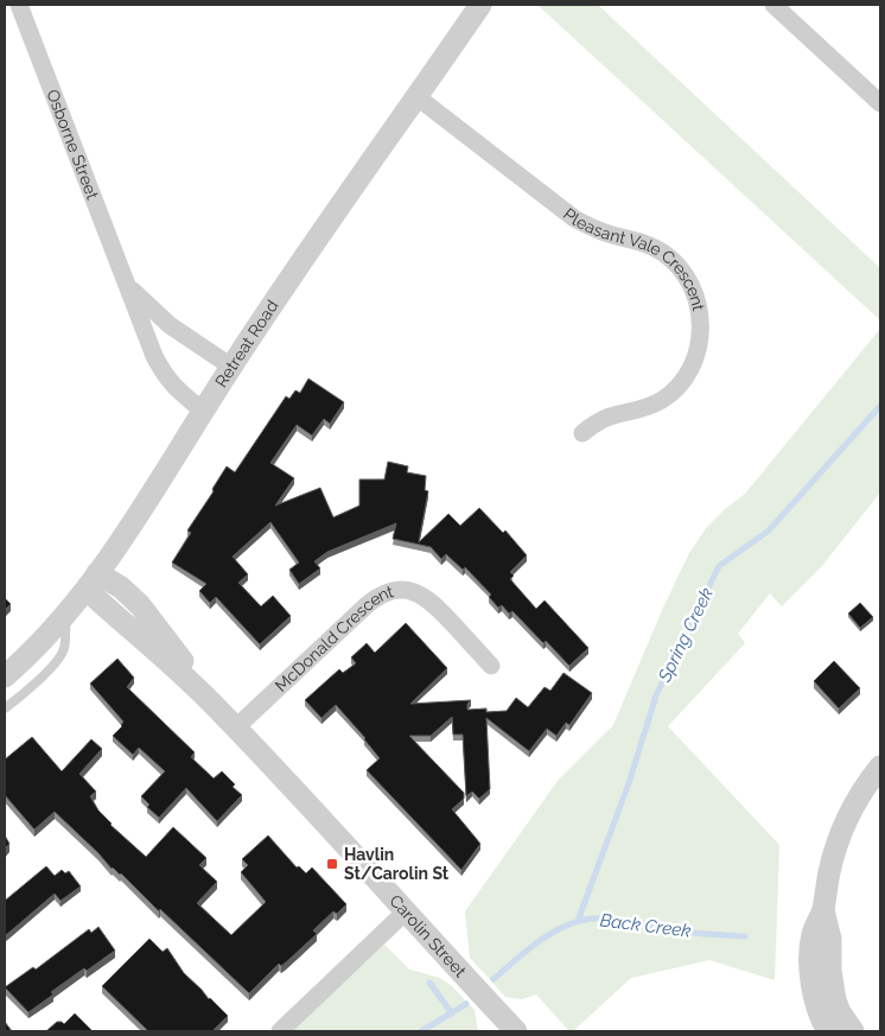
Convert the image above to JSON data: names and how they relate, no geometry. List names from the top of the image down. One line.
{"streets":{"street":["Osborne Street","Pleasant Vale Crescent","Retreat Road","McDonald Crescent","Carolin Street"]},"crossings":[["Osborne Street","Retreat Road"],["Pleasant Vale Crescent","Retreat Road"],["Retreat Road","Carolin Street"],["McDonald Crescent","Carolin Street"]],"water":["Spring Creek","Back Creek"],"places":{"transit":["Havlin St/Carolin St"]}}
